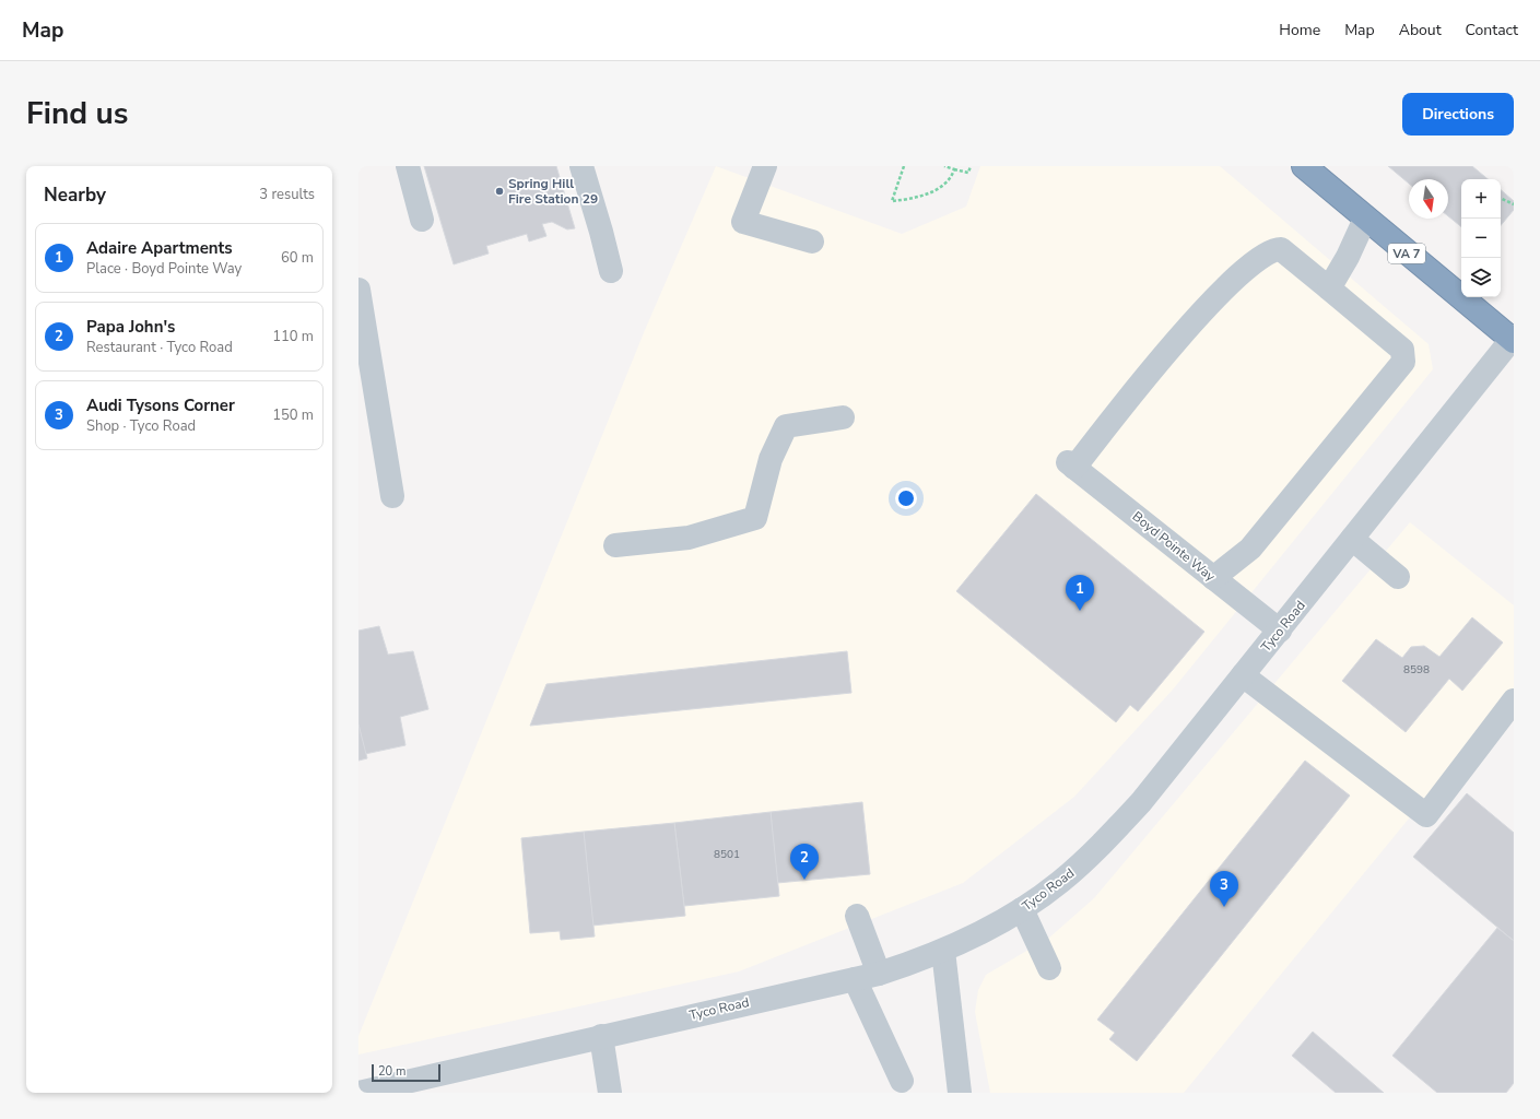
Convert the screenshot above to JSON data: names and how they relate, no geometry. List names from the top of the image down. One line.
{"streets":{"highway":["VA 7"],"street":["Boyd Pointe Way","Tyco Road"]},"crossings":[["VA 7","Tyco Road"],["Boyd Pointe Way","Tyco Road"]],"places":["Spring Hill Fire Station 29"],"house_numbers":["8598","8501"],"scale_bar":"20 m","north":"bottom","page":{"header":"Map","nav":["Home","Map","About","Contact"],"title":"Find us","buttons":"Directions","heading":["Nearby","3 results"],"map_buttons":["+","−"],"list":[{"mark":"1","name":"Adaire Apartments","note":"Place · Boyd Pointe Way","value":"60 m"},{"mark":"2","name":"Papa John's","note":"Restaurant · Tyco Road","value":"110 m"},{"mark":"3","name":"Audi Tysons Corner","note":"Shop · Tyco Road","value":"150 m"}],"pins":["1","2","3"],"scale":"20 m"}}
